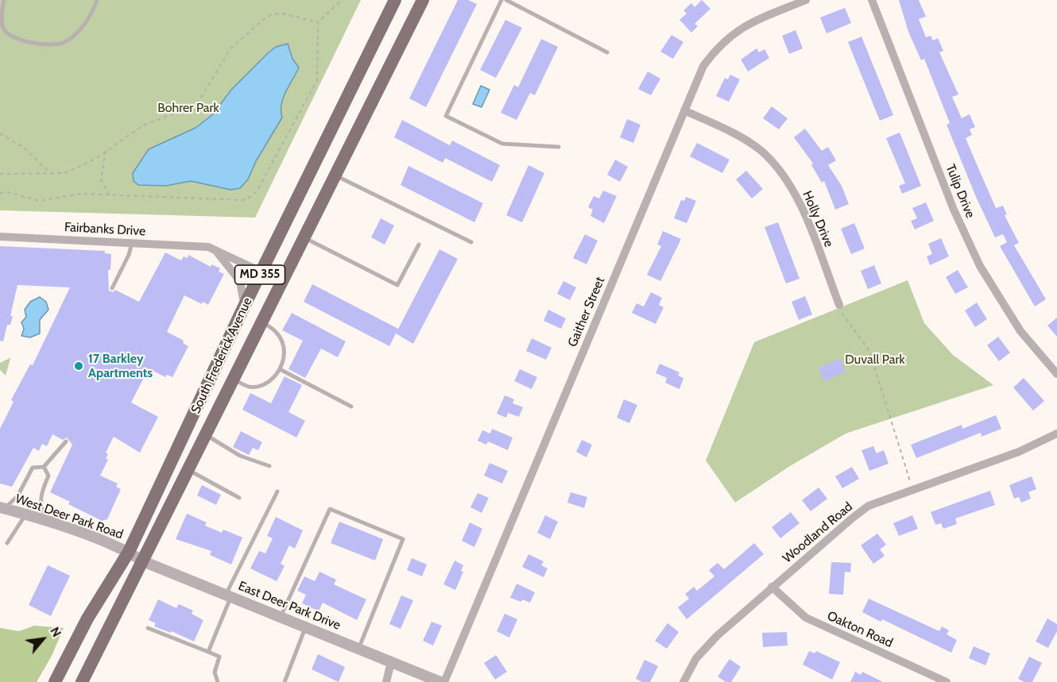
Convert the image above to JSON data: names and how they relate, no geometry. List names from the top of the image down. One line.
{"streets":{"main road":["MD 355","South Frederick Avenue"],"street":["Tulip Drive","Holly Drive","Fairbanks Drive","Gaither Street","West Deer Park Road","Woodland Road","East Deer Park Drive","Oakton Road"]},"crossings":[["Holly Drive","Gaither Street"],["Fairbanks Drive","South Frederick Avenue"],["Gaither Street","East Deer Park Drive"],["South Frederick Avenue","West Deer Park Road"],["South Frederick Avenue","East Deer Park Drive"],["West Deer Park Road","East Deer Park Drive"],["Woodland Road","Oakton Road"]],"parks":["Bohrer Park","Duvall Park"],"places":["17 Barkley Apartments"],"north":"top right"}
